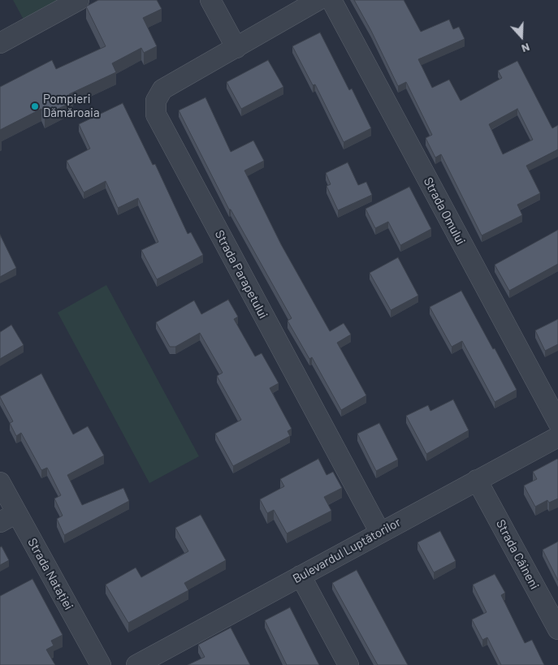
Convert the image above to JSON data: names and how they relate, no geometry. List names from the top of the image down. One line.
{"streets":{"street":["Strada Omului","Strada Parapetului","Bulevardul Luptătorilor","Strada Câineni","Strada Natației"]},"crossings":[["Strada Parapetului","Bulevardul Luptătorilor"],["Bulevardul Luptătorilor","Strada Câineni"]],"places":["Pompieri Dămăroaia"],"north":"bottom"}
